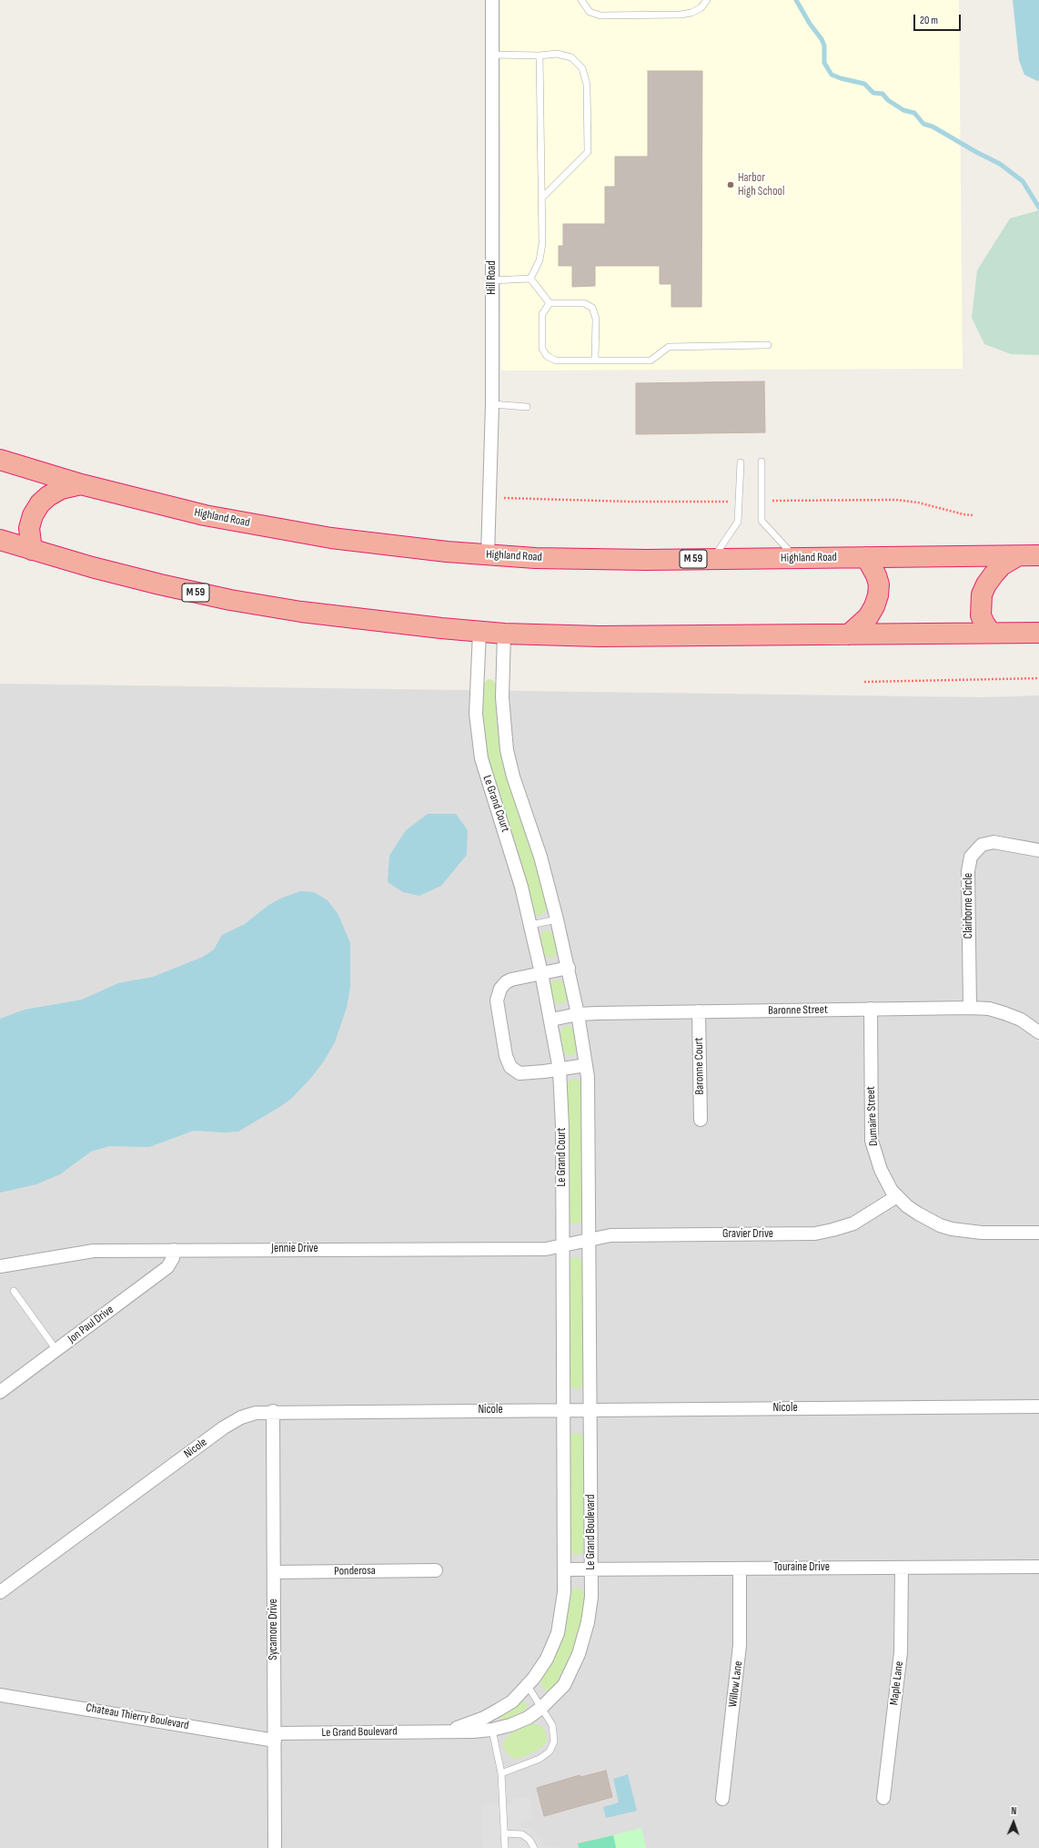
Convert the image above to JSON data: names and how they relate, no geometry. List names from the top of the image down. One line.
{"streets":{"highway":["Highland Road","M 59"],"street":["Hill Road","Le Grand Court","Clairborne Circle","Baronne Street","Baronne Court","Dumaire Street","Gravier Drive","Jennie Drive","Jon Paul Drive","Nicole","Le Grand Boulevard","Touraine Drive","Ponderosa","Sycamore Drive","Maple Lane","Willow Lane","Chateau Thierry Boulevard"]},"crossings":[["Hill Road","Highland Road"],["M 59","Le Grand Court"],["Le Grand Court","Baronne Street"],["Le Grand Court","Jennie Drive"],["Le Grand Court","Le Grand Boulevard"],["Clairborne Circle","Baronne Street"],["Baronne Street","Baronne Court"],["Baronne Street","Dumaire Street"],["Dumaire Street","Gravier Drive"],["Gravier Drive","Jennie Drive"],["Gravier Drive","Le Grand Boulevard"],["Jennie Drive","Jon Paul Drive"],["Jennie Drive","Le Grand Boulevard"],["Nicole","Le Grand Boulevard"],["Nicole","Sycamore Drive"],["Le Grand Boulevard","Touraine Drive"],["Le Grand Boulevard","Sycamore Drive"],["Le Grand Boulevard","Chateau Thierry Boulevard"],["Touraine Drive","Maple Lane"],["Touraine Drive","Willow Lane"],["Ponderosa","Sycamore Drive"],["Sycamore Drive","Chateau Thierry Boulevard"]],"places":["Harbor High School"],"scale_bar":"20 m","north":"top"}
